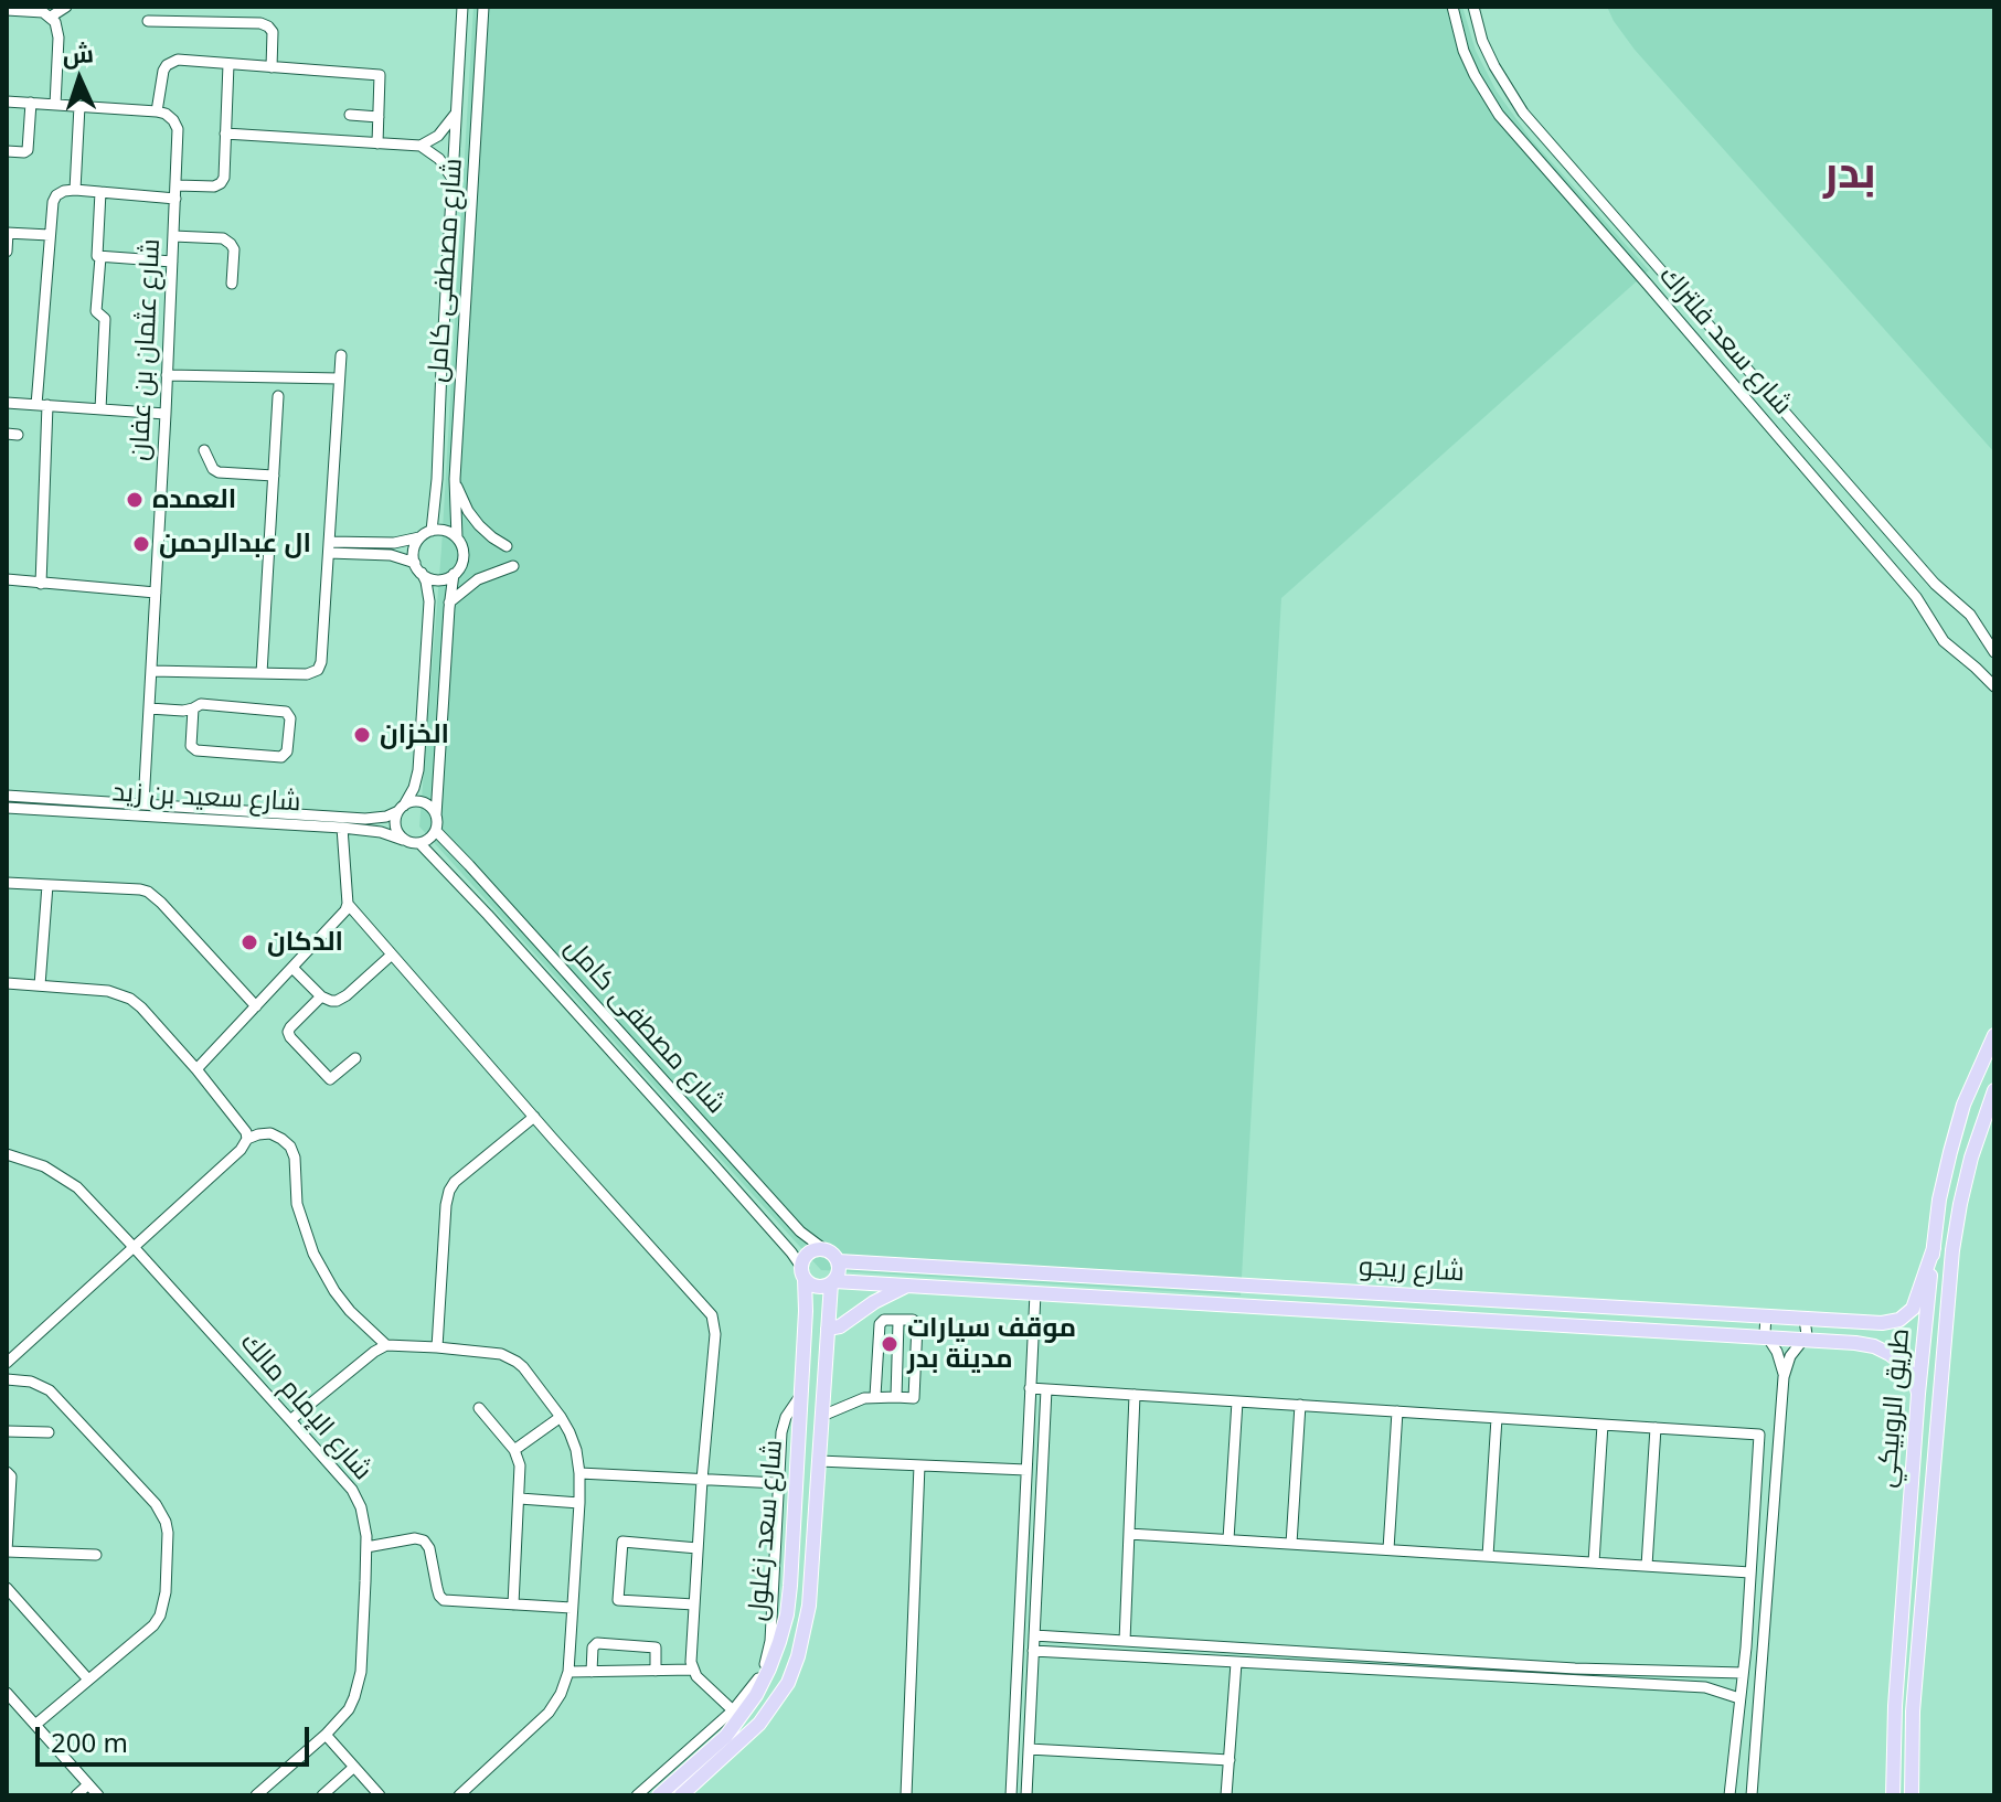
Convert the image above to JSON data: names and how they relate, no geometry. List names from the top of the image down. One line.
{"streets":{"main road":["شارع ريجو","طريق الروبيكي","شارع سعد زغلول"],"street":["شارع مصطفى كامل","شارع سعد فلتراك","شارع عثمان بن عفان","شارع سعيد بن زيد","شارع الإمام مالك"]},"crossings":[["شارع مصطفى كامل","شارع سعيد بن زيد"],["شارع مصطفى كامل","شارع ريجو"],["شارع مصطفى كامل","شارع سعد زغلول"],["شارع عثمان بن عفان","شارع سعيد بن زيد"],["شارع ريجو","طريق الروبيكي"],["شارع ريجو","شارع سعد زغلول"]],"districts":["بدر"],"places":["العمده","ال عبدالرحمن","الخزان","الدكان","موقف سيارات مدينة بدر"],"scale_bar":"200 m","north":"top"}
